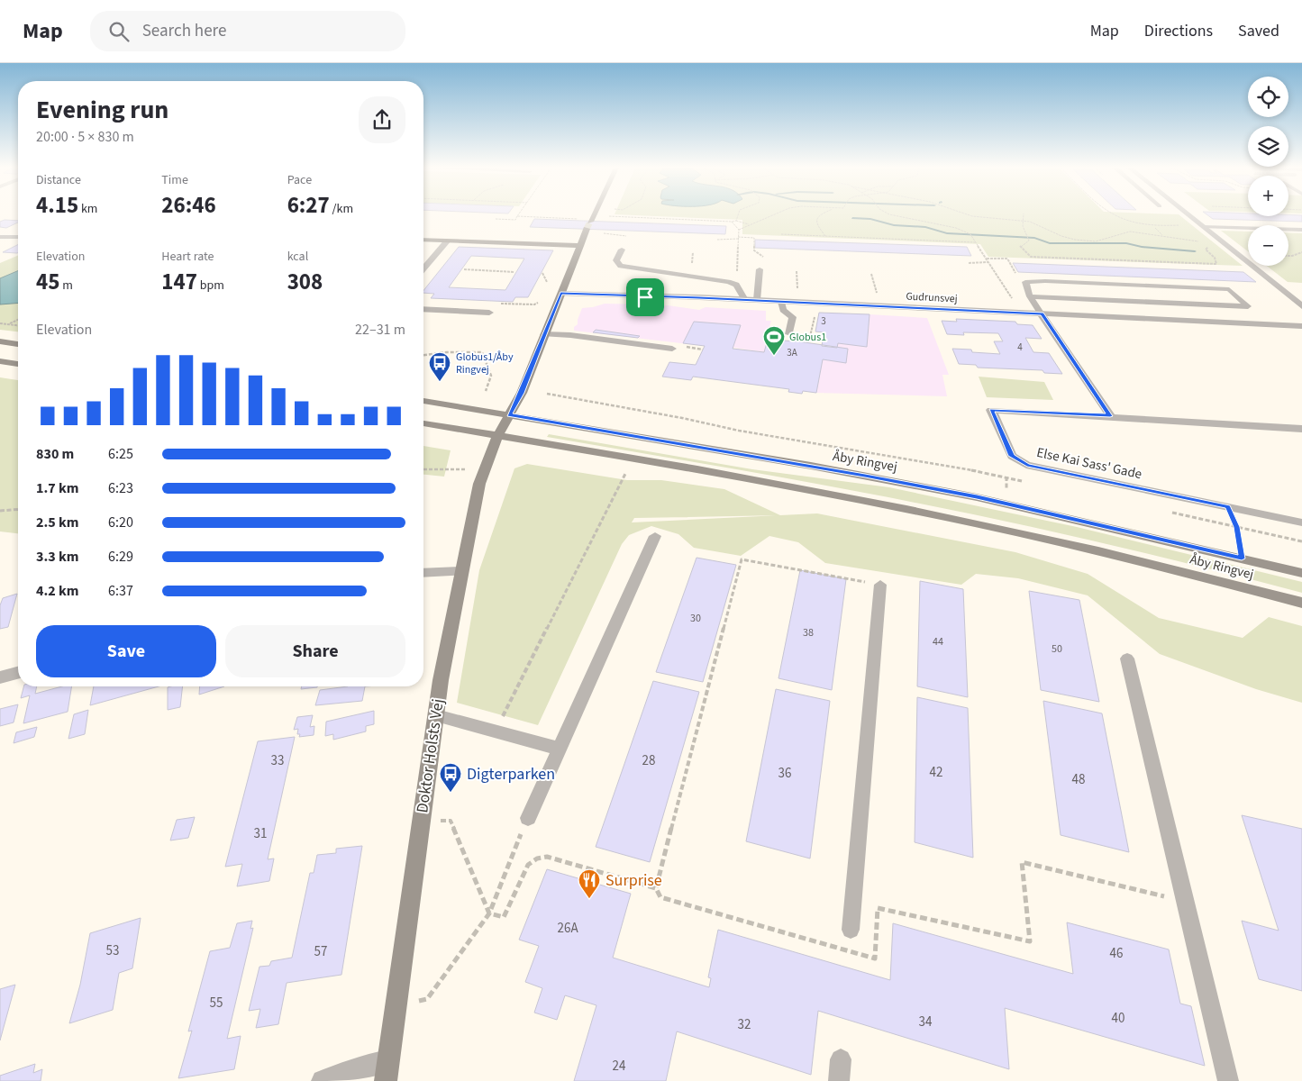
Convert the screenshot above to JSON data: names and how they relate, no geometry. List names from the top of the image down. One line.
{"streets":{"main road":["Åby Ringvej","Doktor Holsts Vej"],"street":["Gudrunsvej","Else Kai Sass' Gade"]},"crossings":[["Gudrunsvej","Doktor Holsts Vej"],["Åby Ringvej","Doktor Holsts Vej"]],"places":{"sports":["Globus1"],"bus stop":["Globus1/Åby Ringvej","Digterparken"],"restaurant":["Surprise"]},"house_numbers":["3","4","3A","30","38","44","50","33","28","42","36","48","31","26A","53","57","46","55","40","34","32","24"],"page":{"header":"Map","search":"Search here","nav":["Map","Directions","Saved"],"map_buttons":["+","−"],"heading":["Evening run","20:00 · 5 × 830 m"],"stats":[["Distance","4.15 km"],["Time","26:46"],["Pace","6:27 /km"],["Elevation","45 m"],["Heart rate","147 bpm"],["kcal","308"]],"chart":["Elevation","22–31 m"],"list":[{"name":"830 m","note":"6:25"},{"name":"1.7 km","note":"6:23"},{"name":"2.5 km","note":"6:20"},{"name":"3.3 km","note":"6:29"},{"name":"4.2 km","note":"6:37"}],"buttons":["Save","Share"]}}
